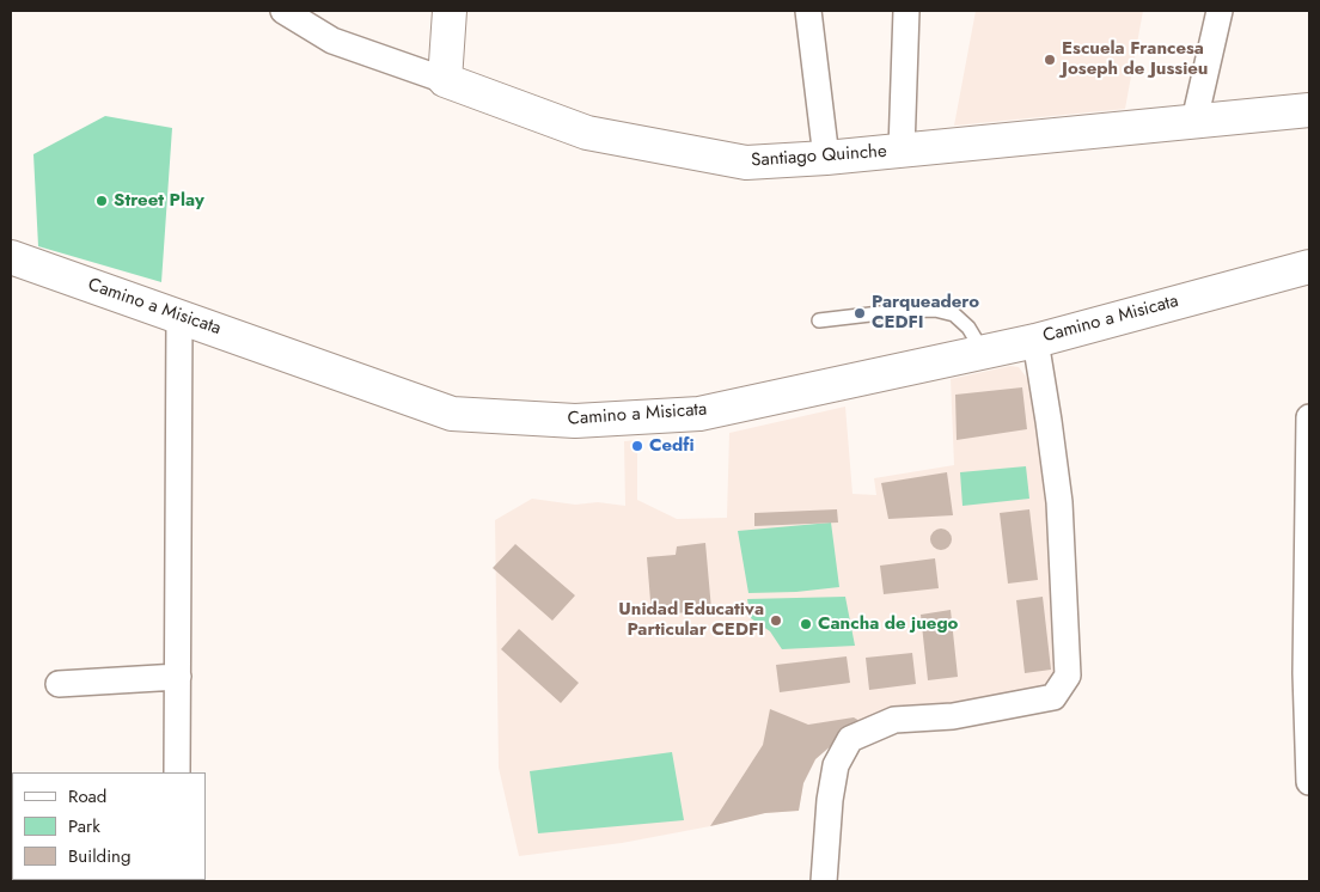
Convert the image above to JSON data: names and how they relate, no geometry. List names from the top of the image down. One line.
{"streets":{"street":["Santiago Quinche","Camino a Misicata"]},"places":["Escuela Francesa Joseph de Jussieu","Street Play","Parqueadero CEDFI","Cedfi","Unidad Educativa Particular CEDFI","Cancha de juego"],"legend":["Road","Park","Building"]}
